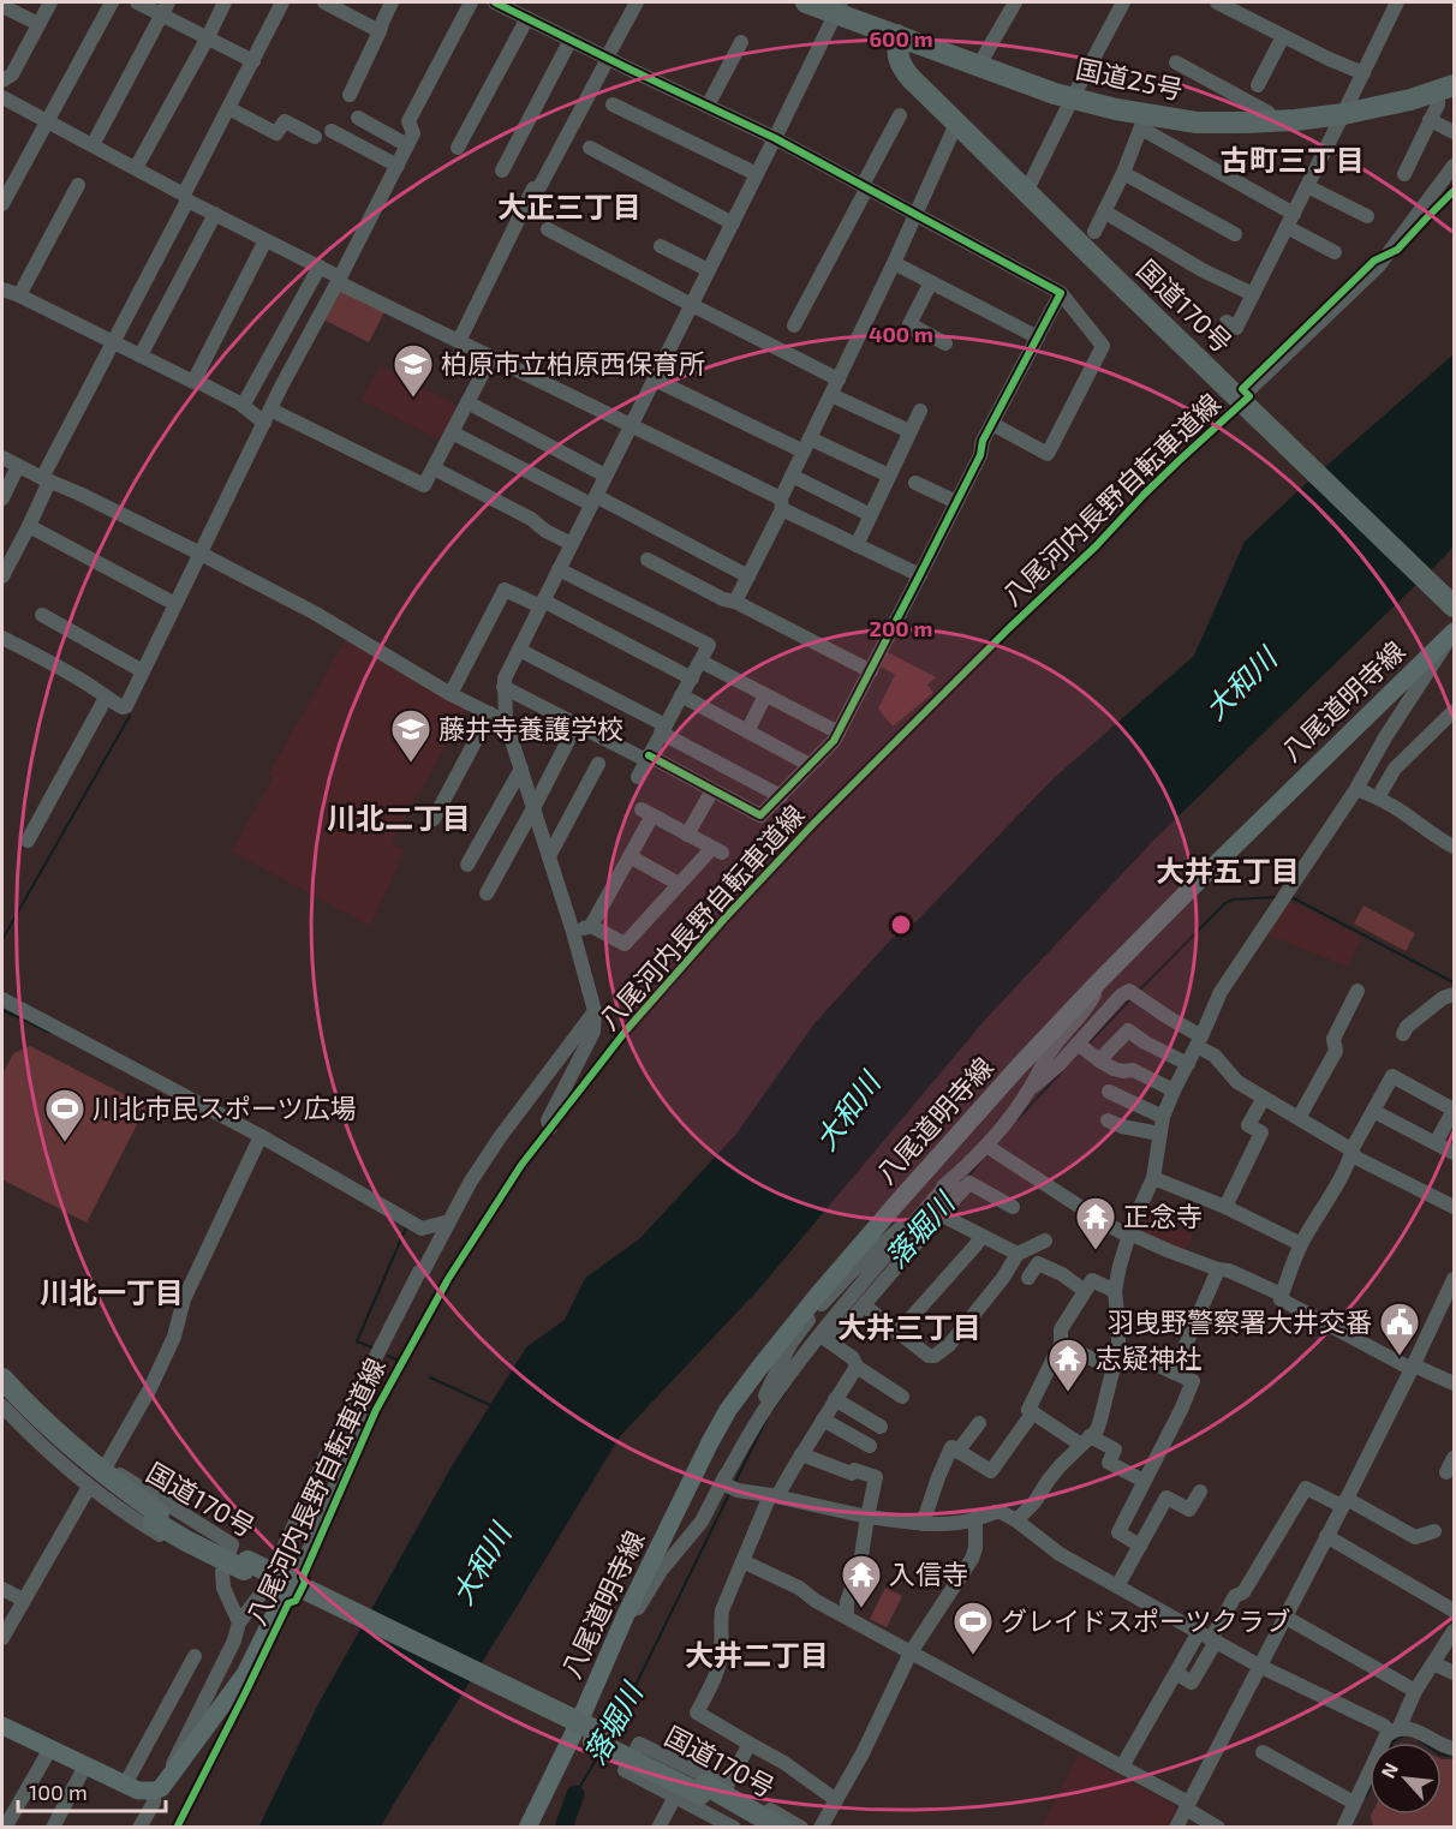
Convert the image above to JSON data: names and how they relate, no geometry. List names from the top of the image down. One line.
{"streets":{"highway":["国道25号","国道170号"],"main road":["八尾道明寺線"],"cycle path":["八尾河内長野自転車道線"]},"crossings":[["国道25号","国道170号"],["国道170号","八尾道明寺線"]],"districts":["古町三丁目","大正三丁目","川北二丁目","大井五丁目","川北一丁目","大井三丁目","大井二丁目"],"water":["大和川","落堀川"],"places":{"school or university":["柏原市立柏原西保育所","藤井寺養護学校"],"sports":["川北市民スポーツ広場","グレイドスポーツクラブ"],"temple":["正念寺","志疑神社","入信寺"],"public building":["羽曳野警察署大井交番"]},"scale_bar":"100 m","north":"top left","rings":["600 m","400 m","200 m"]}
